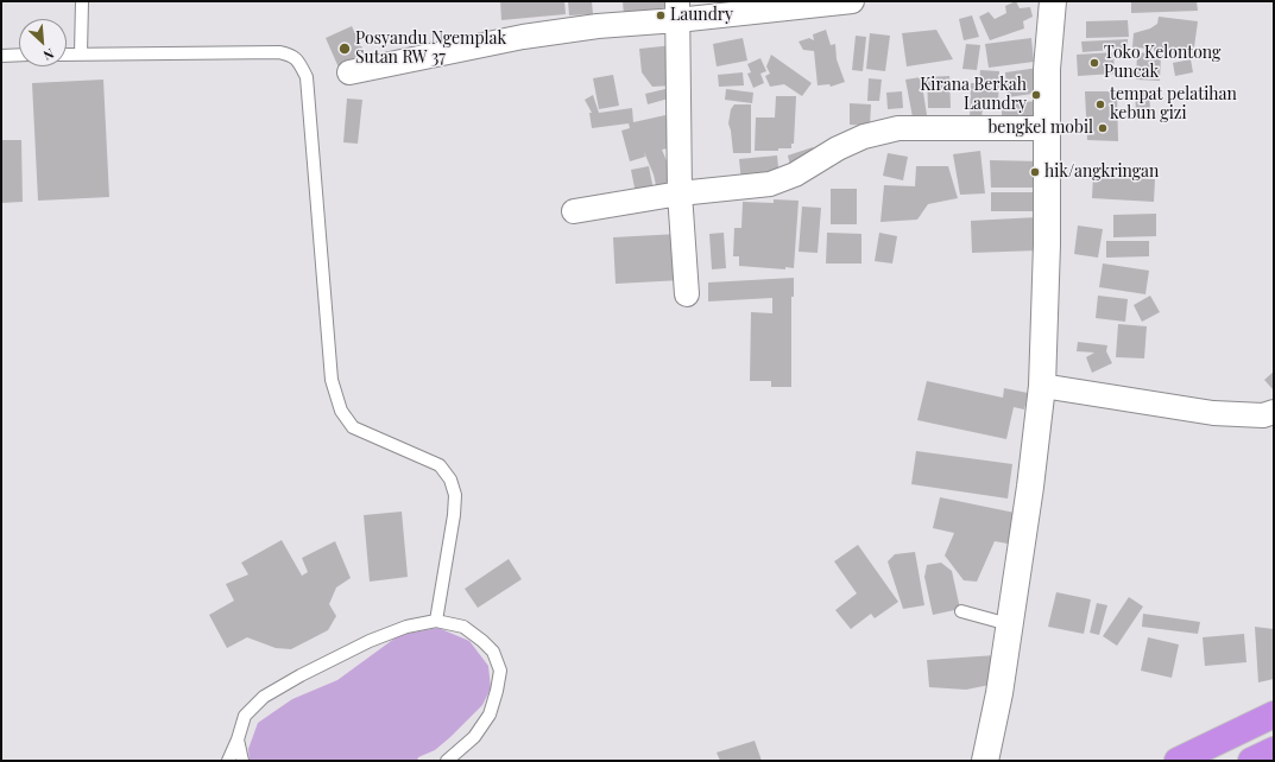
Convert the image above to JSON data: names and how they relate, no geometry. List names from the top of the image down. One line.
{"places":["Laundry","Posyandu Ngemplak Sutan RW 37","Toko Kelontong Puncak","Kirana Berkah Laundry","tempat pelatihan kebun gizi","bengkel mobil","hik/angkringan"],"north":"bottom right"}
